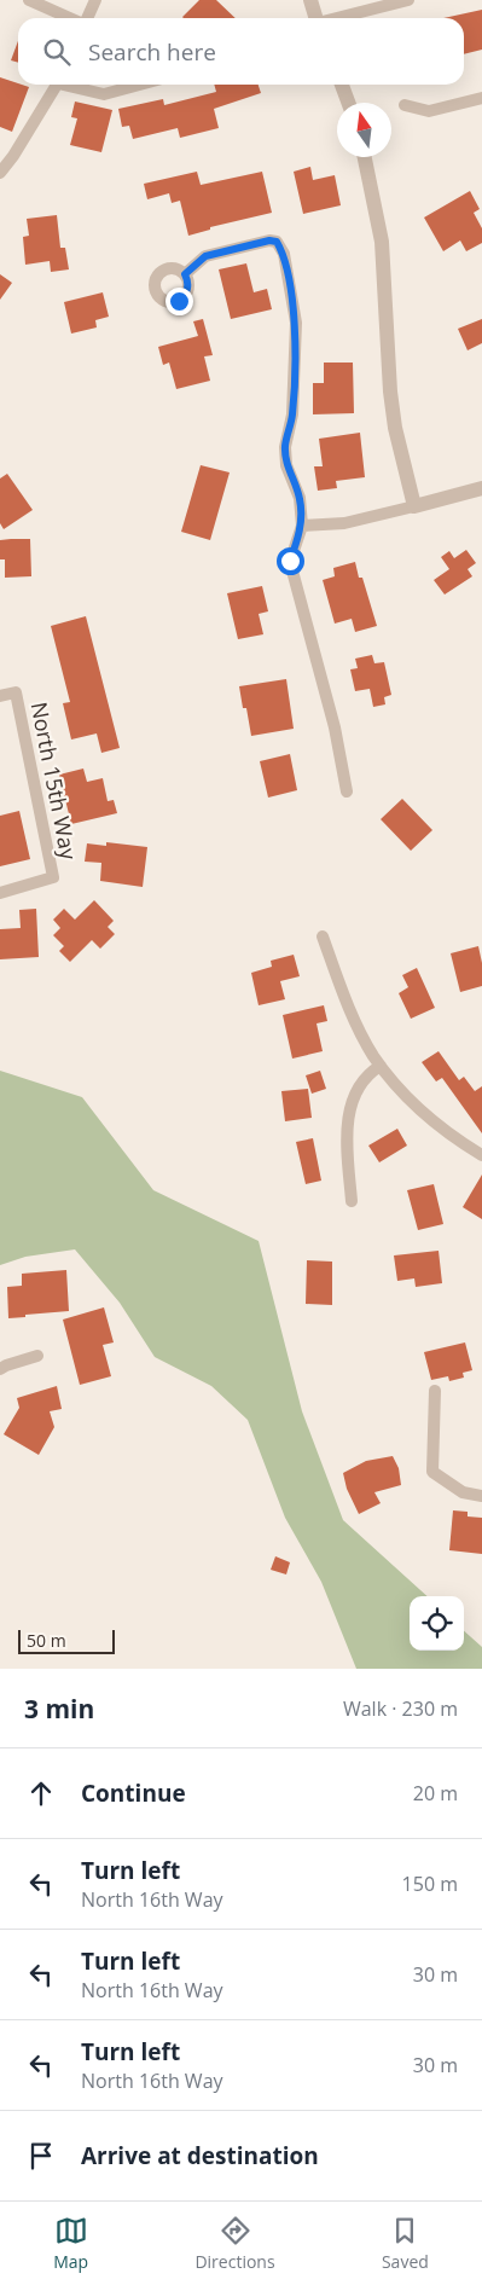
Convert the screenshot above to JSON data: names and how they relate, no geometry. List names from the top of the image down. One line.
{"streets":{"street":["North 15th Way"]},"scale_bar":"50 m","north":"top","page":{"search":"Search here","scale":"50 m","heading":["3 min","Walk · 230 m"],"list":[["Continue","20 m"],["Turn left","North 16th Way","150 m"],["Turn left","North 16th Way","30 m"],["Turn left","North 16th Way","30 m"],"Arrive at destination"],"nav":["Map","Directions","Saved"]}}
